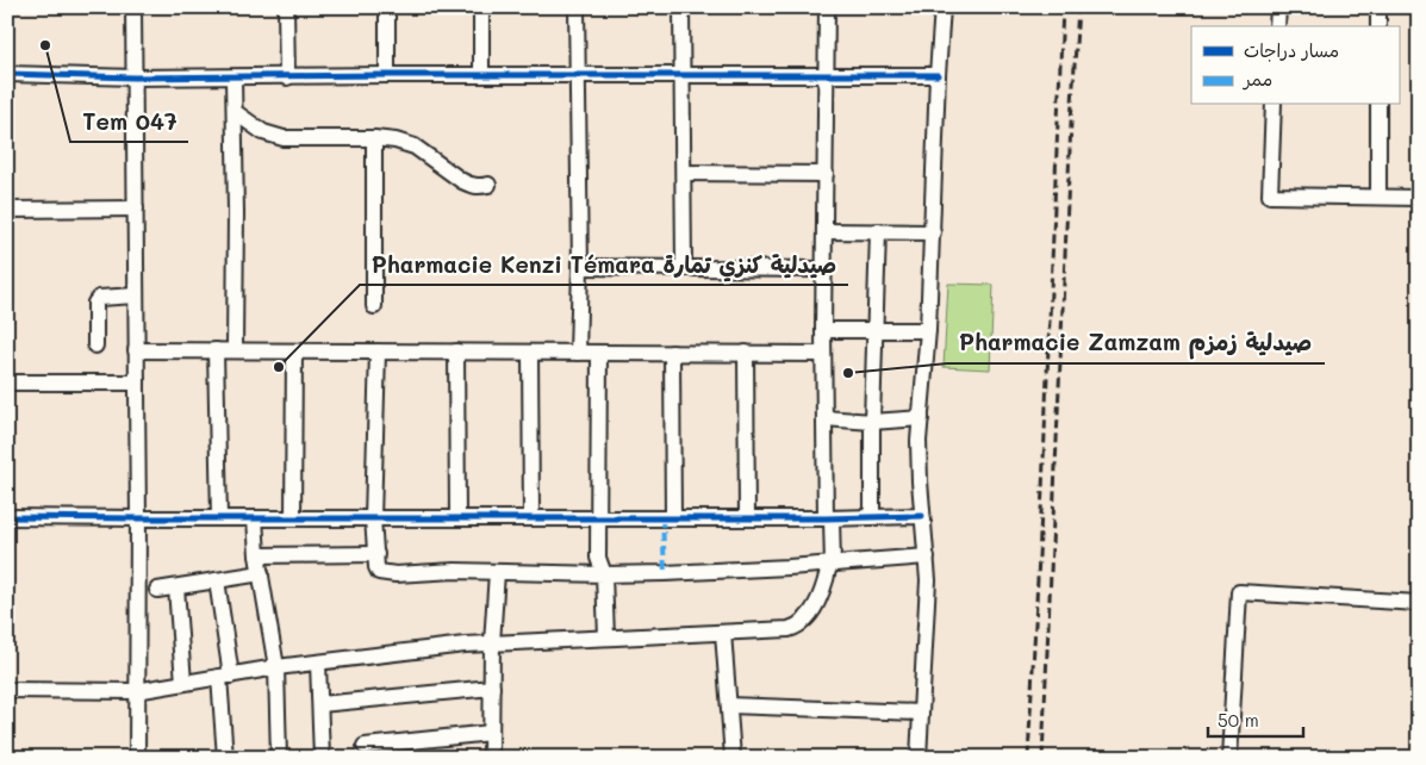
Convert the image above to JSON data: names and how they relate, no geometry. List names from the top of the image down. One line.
{"places":["Tem 047","Pharmacie Kenzi Témara صيدلية كنزي تمارة","Pharmacie Zamzam صيدلية زمزم"],"legend":["مسار دراجات","ممر"],"scale_bar":"50 m"}
